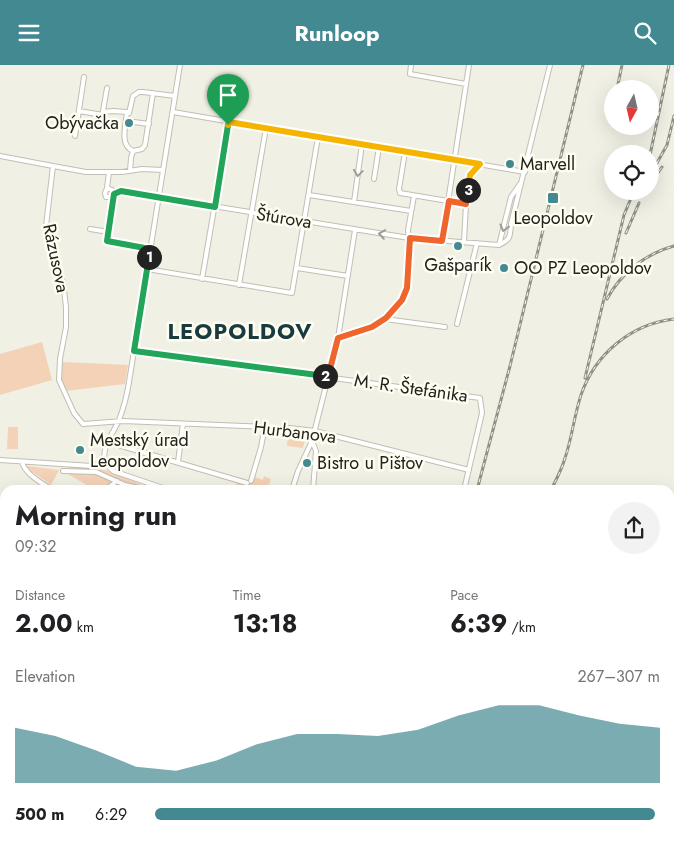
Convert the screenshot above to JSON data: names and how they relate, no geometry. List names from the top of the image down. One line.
{"streets":{"street":["Štúrova","Rázusova","M. R. Štefánika","Hurbanova"]},"crossings":[["Rázusova","Hurbanova"],["M. R. Štefánika","Hurbanova"]],"districts":["LEOPOLDOV"],"places":{"other":["Obývačka","Marvell","Gašparík","OO PZ Leopoldov","Mestský úrad Leopoldov","Bistro u Pištov"],"transit":["Leopoldov"]},"north":"bottom","page":{"header":"Runloop","pins":["3","1","2"],"heading":["Morning run","09:32"],"stats":[["Distance","2.00 km"],["Time","13:18"],["Pace","6:39 /km"]],"chart":["Elevation","267–307 m"],"list":[{"name":"500 m","note":"6:29"}]}}
